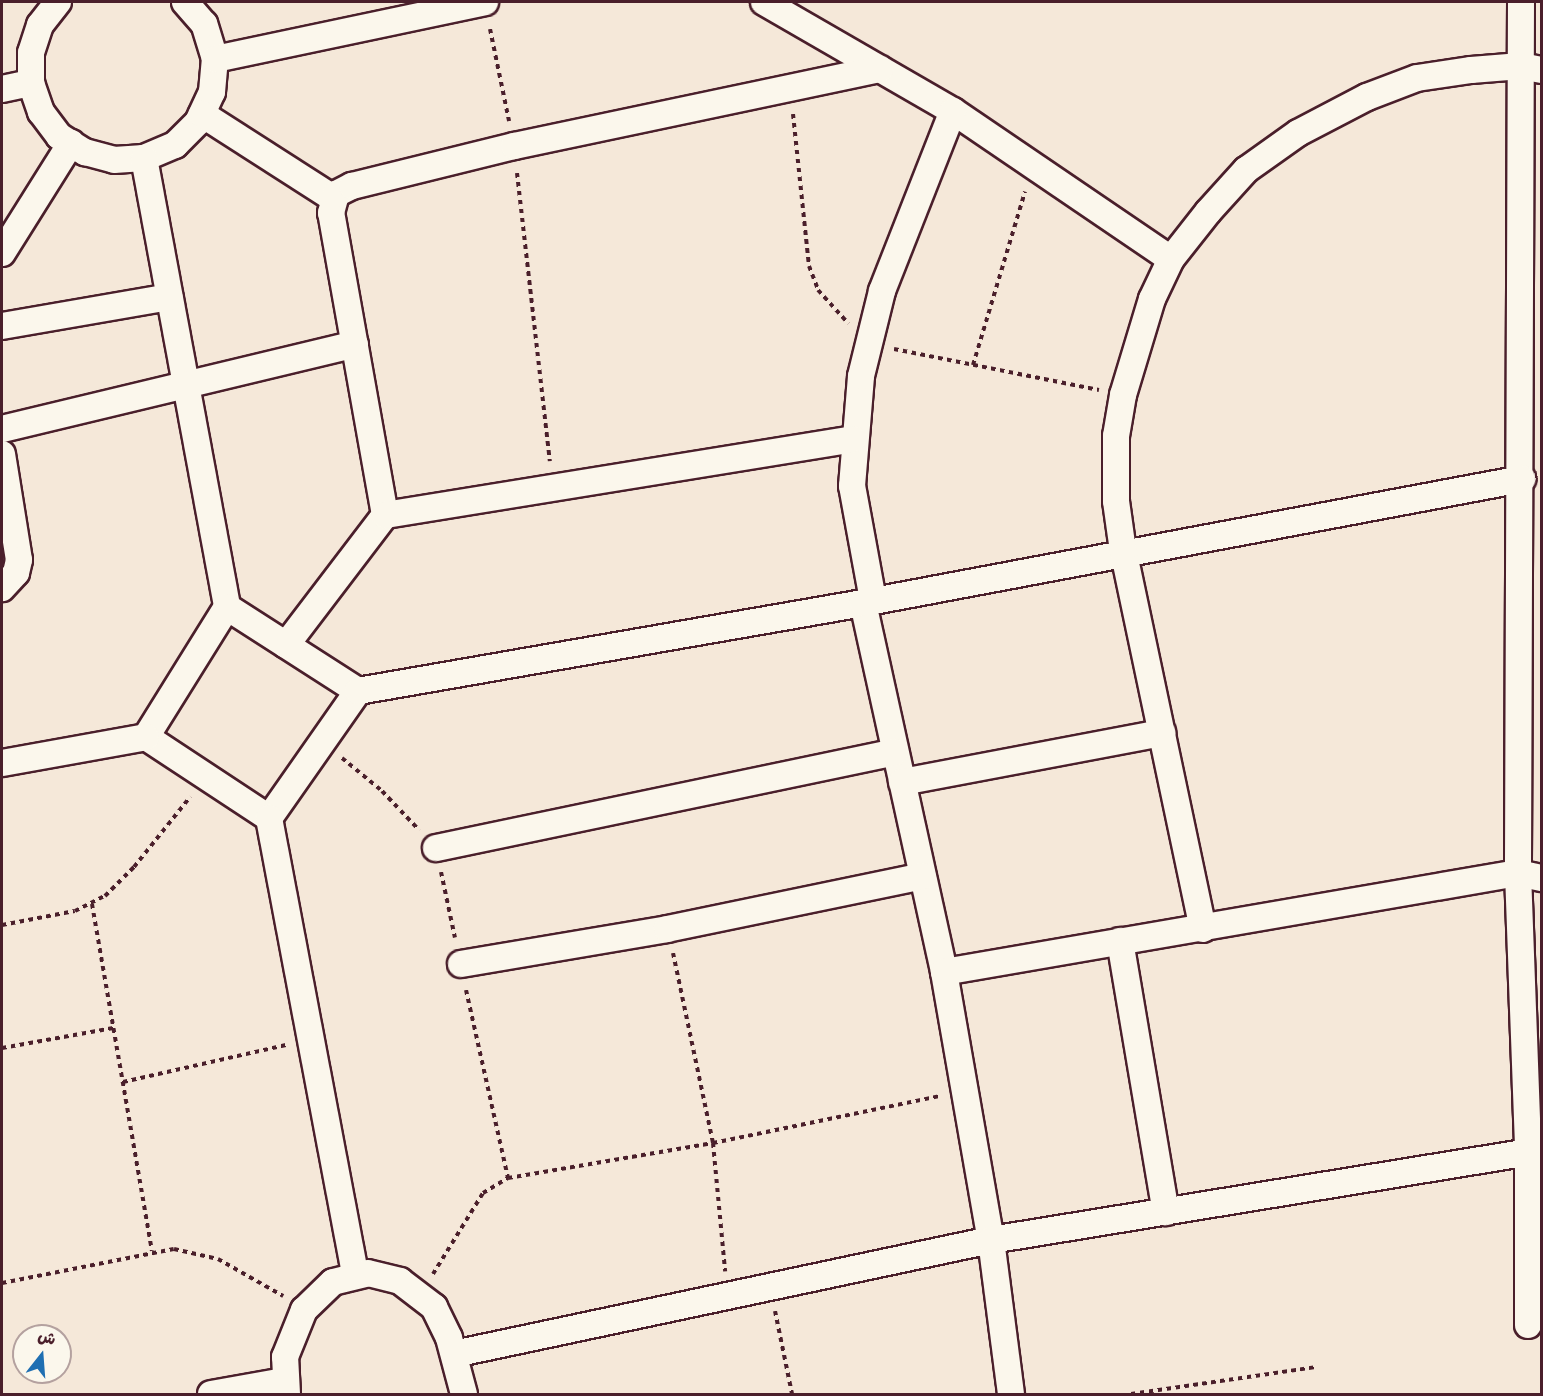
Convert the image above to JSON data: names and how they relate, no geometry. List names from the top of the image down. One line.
{"north":"top"}
